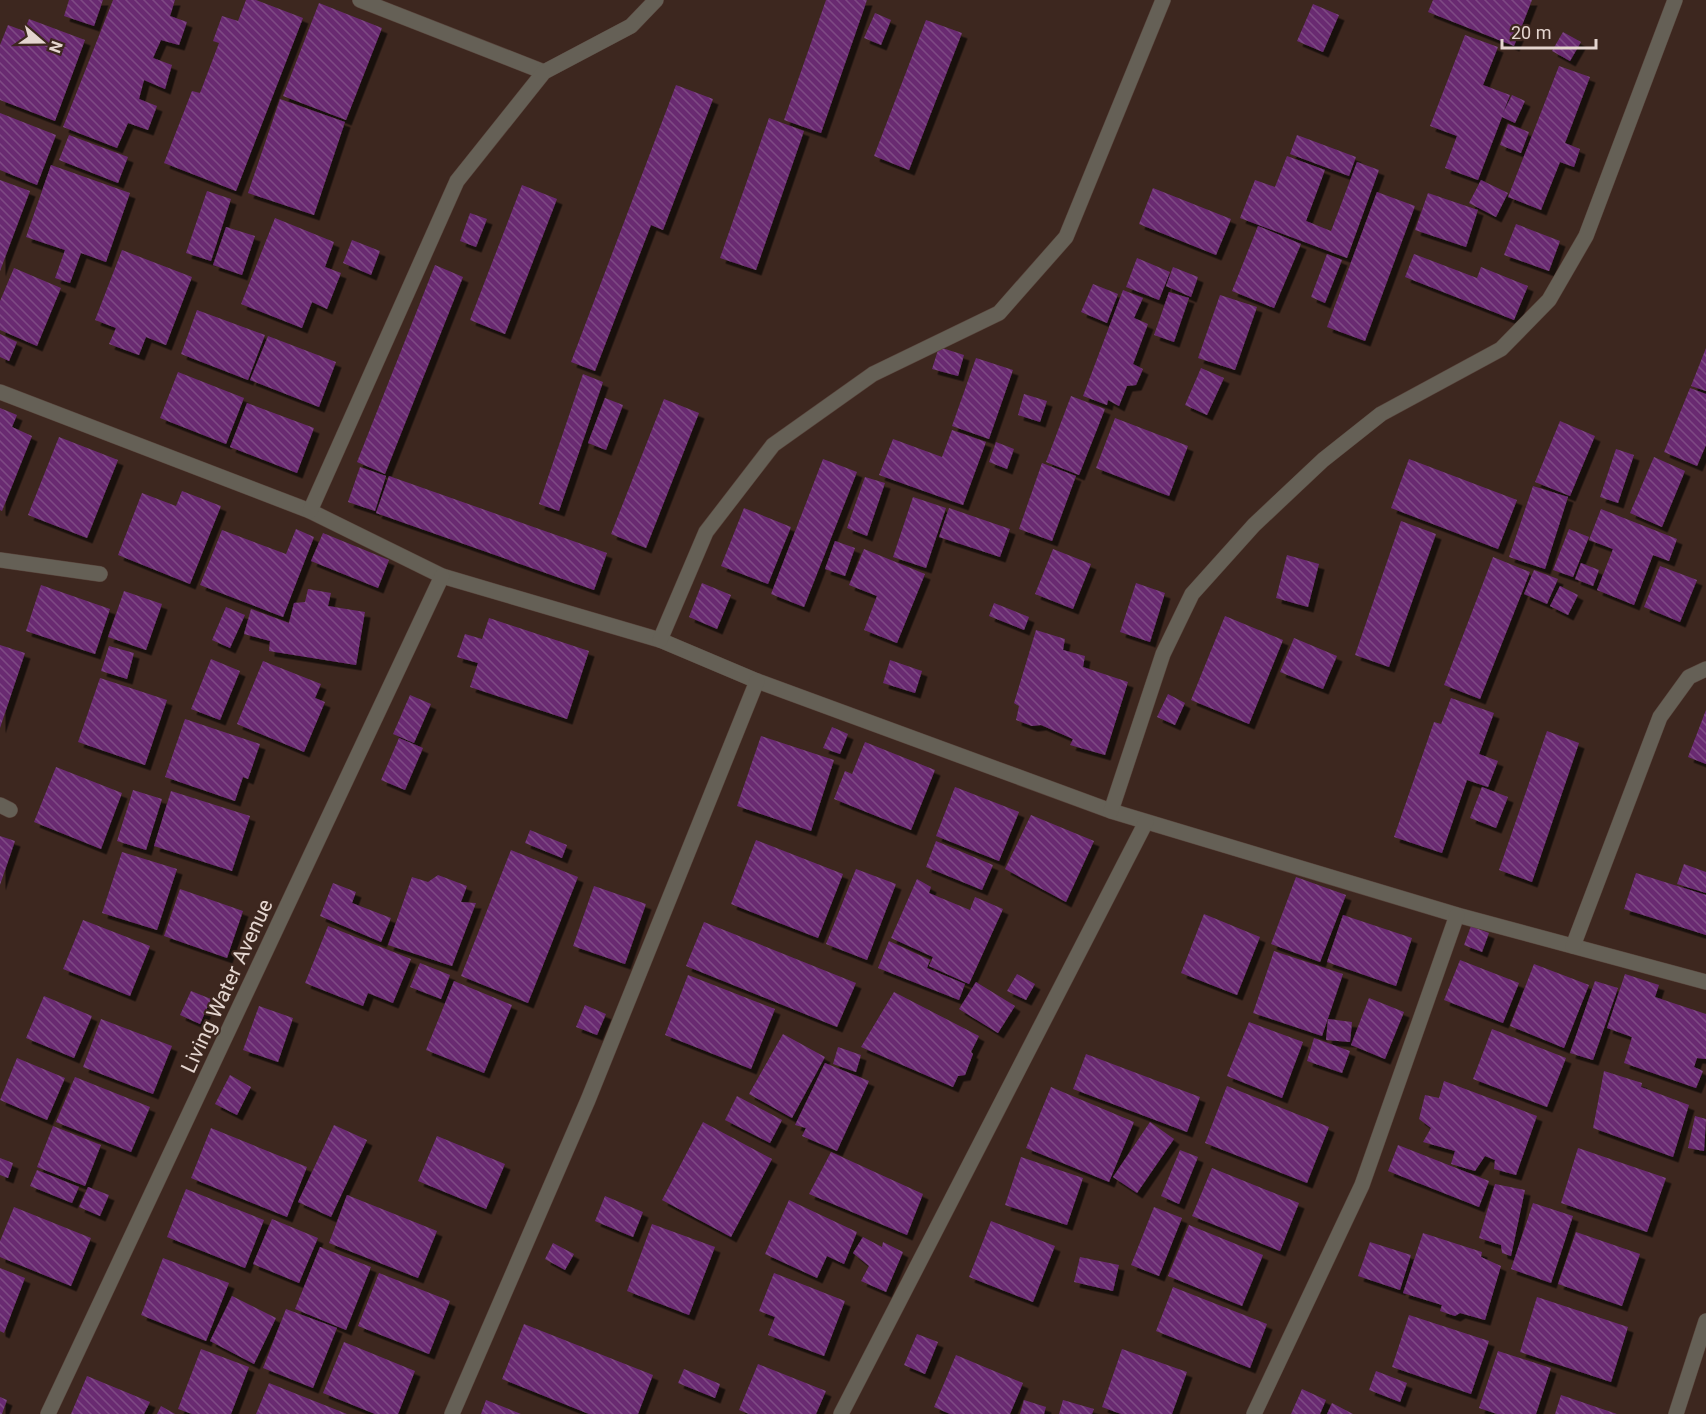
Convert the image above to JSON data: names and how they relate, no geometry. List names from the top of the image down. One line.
{"streets":{"street":["Living Water Avenue"]},"scale_bar":"20 m","north":"right"}
